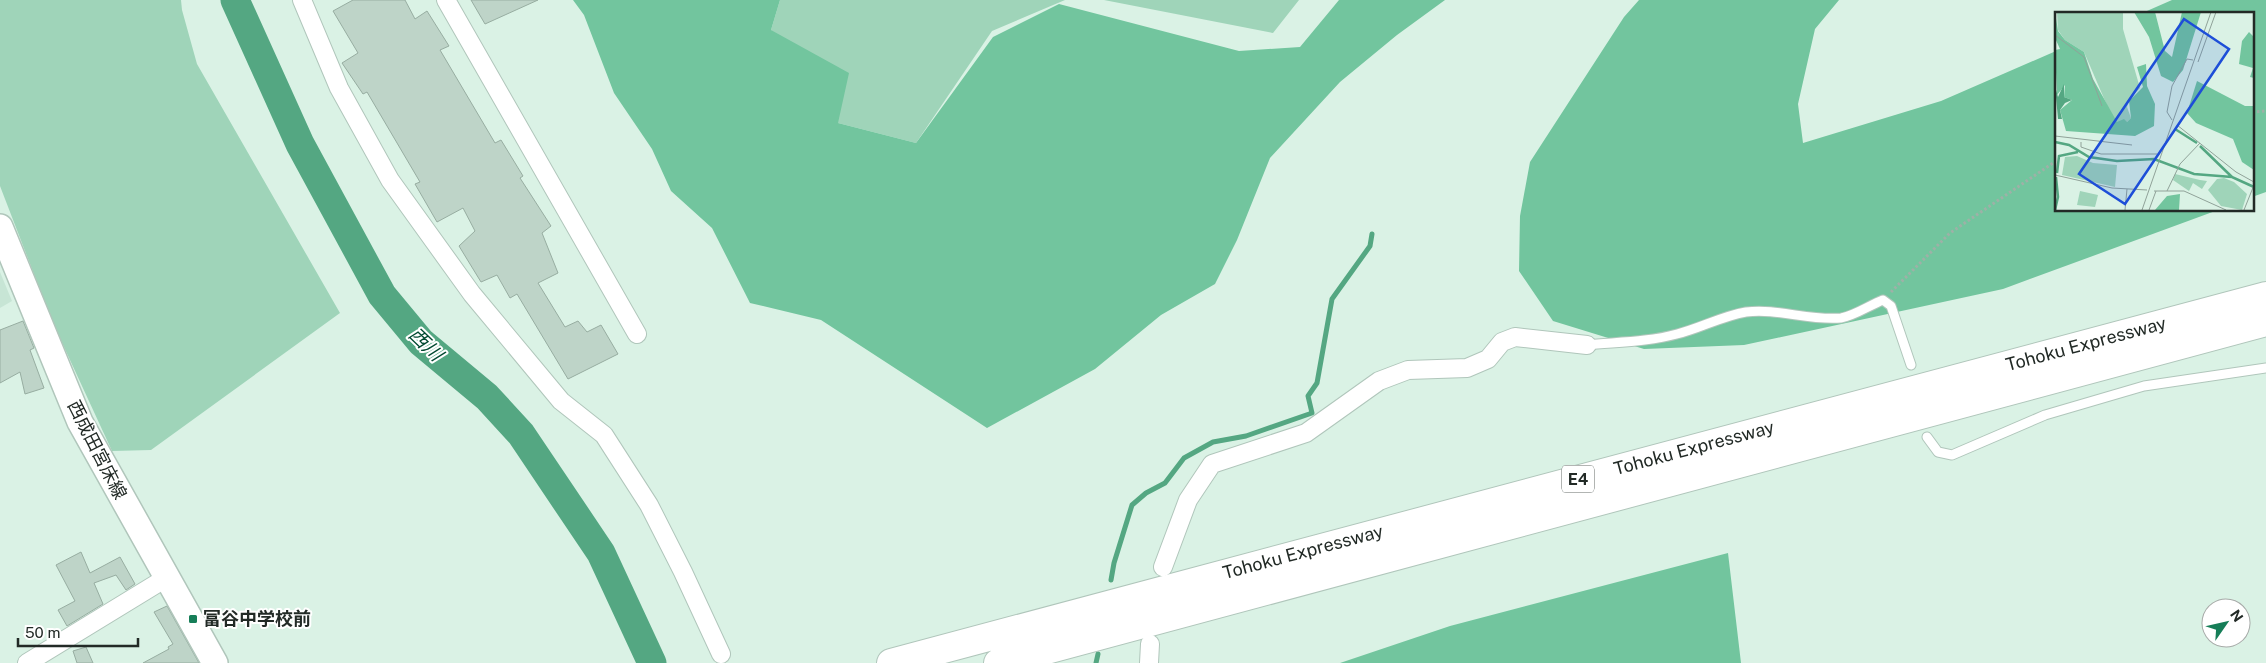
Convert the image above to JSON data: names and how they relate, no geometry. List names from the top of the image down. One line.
{"streets":{"highway":["Tohoku Expressway","E4"],"main road":["西成田宮床線"]},"water":["西川"],"places":{"transit":["富谷中学校前"]},"scale_bar":"50 m","north":"top right"}
